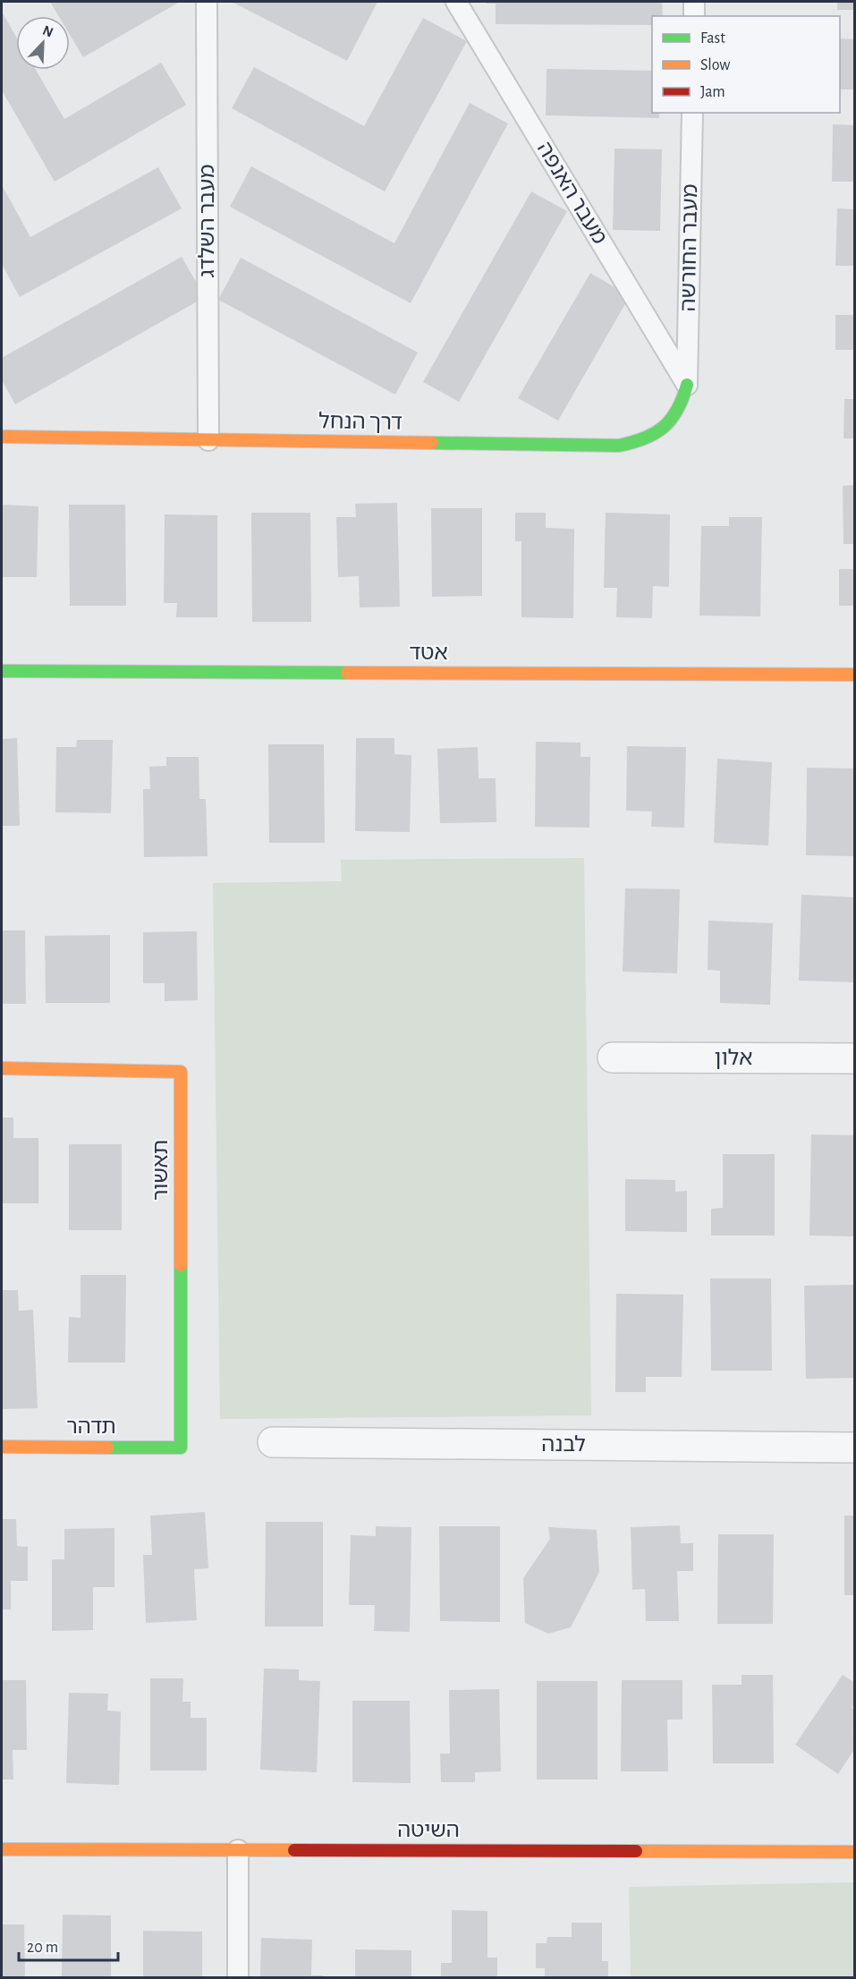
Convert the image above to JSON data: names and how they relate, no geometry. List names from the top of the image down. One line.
{"streets":{"street":["דרך הנחל","אטד","אלון","תאשור","תדהר","לבנה","השיטה"],"lane":["מעבר האנפה","מעבר השלדג","מעבר החורשה"]},"crossings":[["מעבר האנפה","מעבר החורשה"],["מעבר האנפה","דרך הנחל"],["מעבר השלדג","דרך הנחל"],["מעבר החורשה","דרך הנחל"],["תאשור","תדהר"]],"legend":["Fast","Slow","Jam"],"scale_bar":"20 m","north":"top right"}
